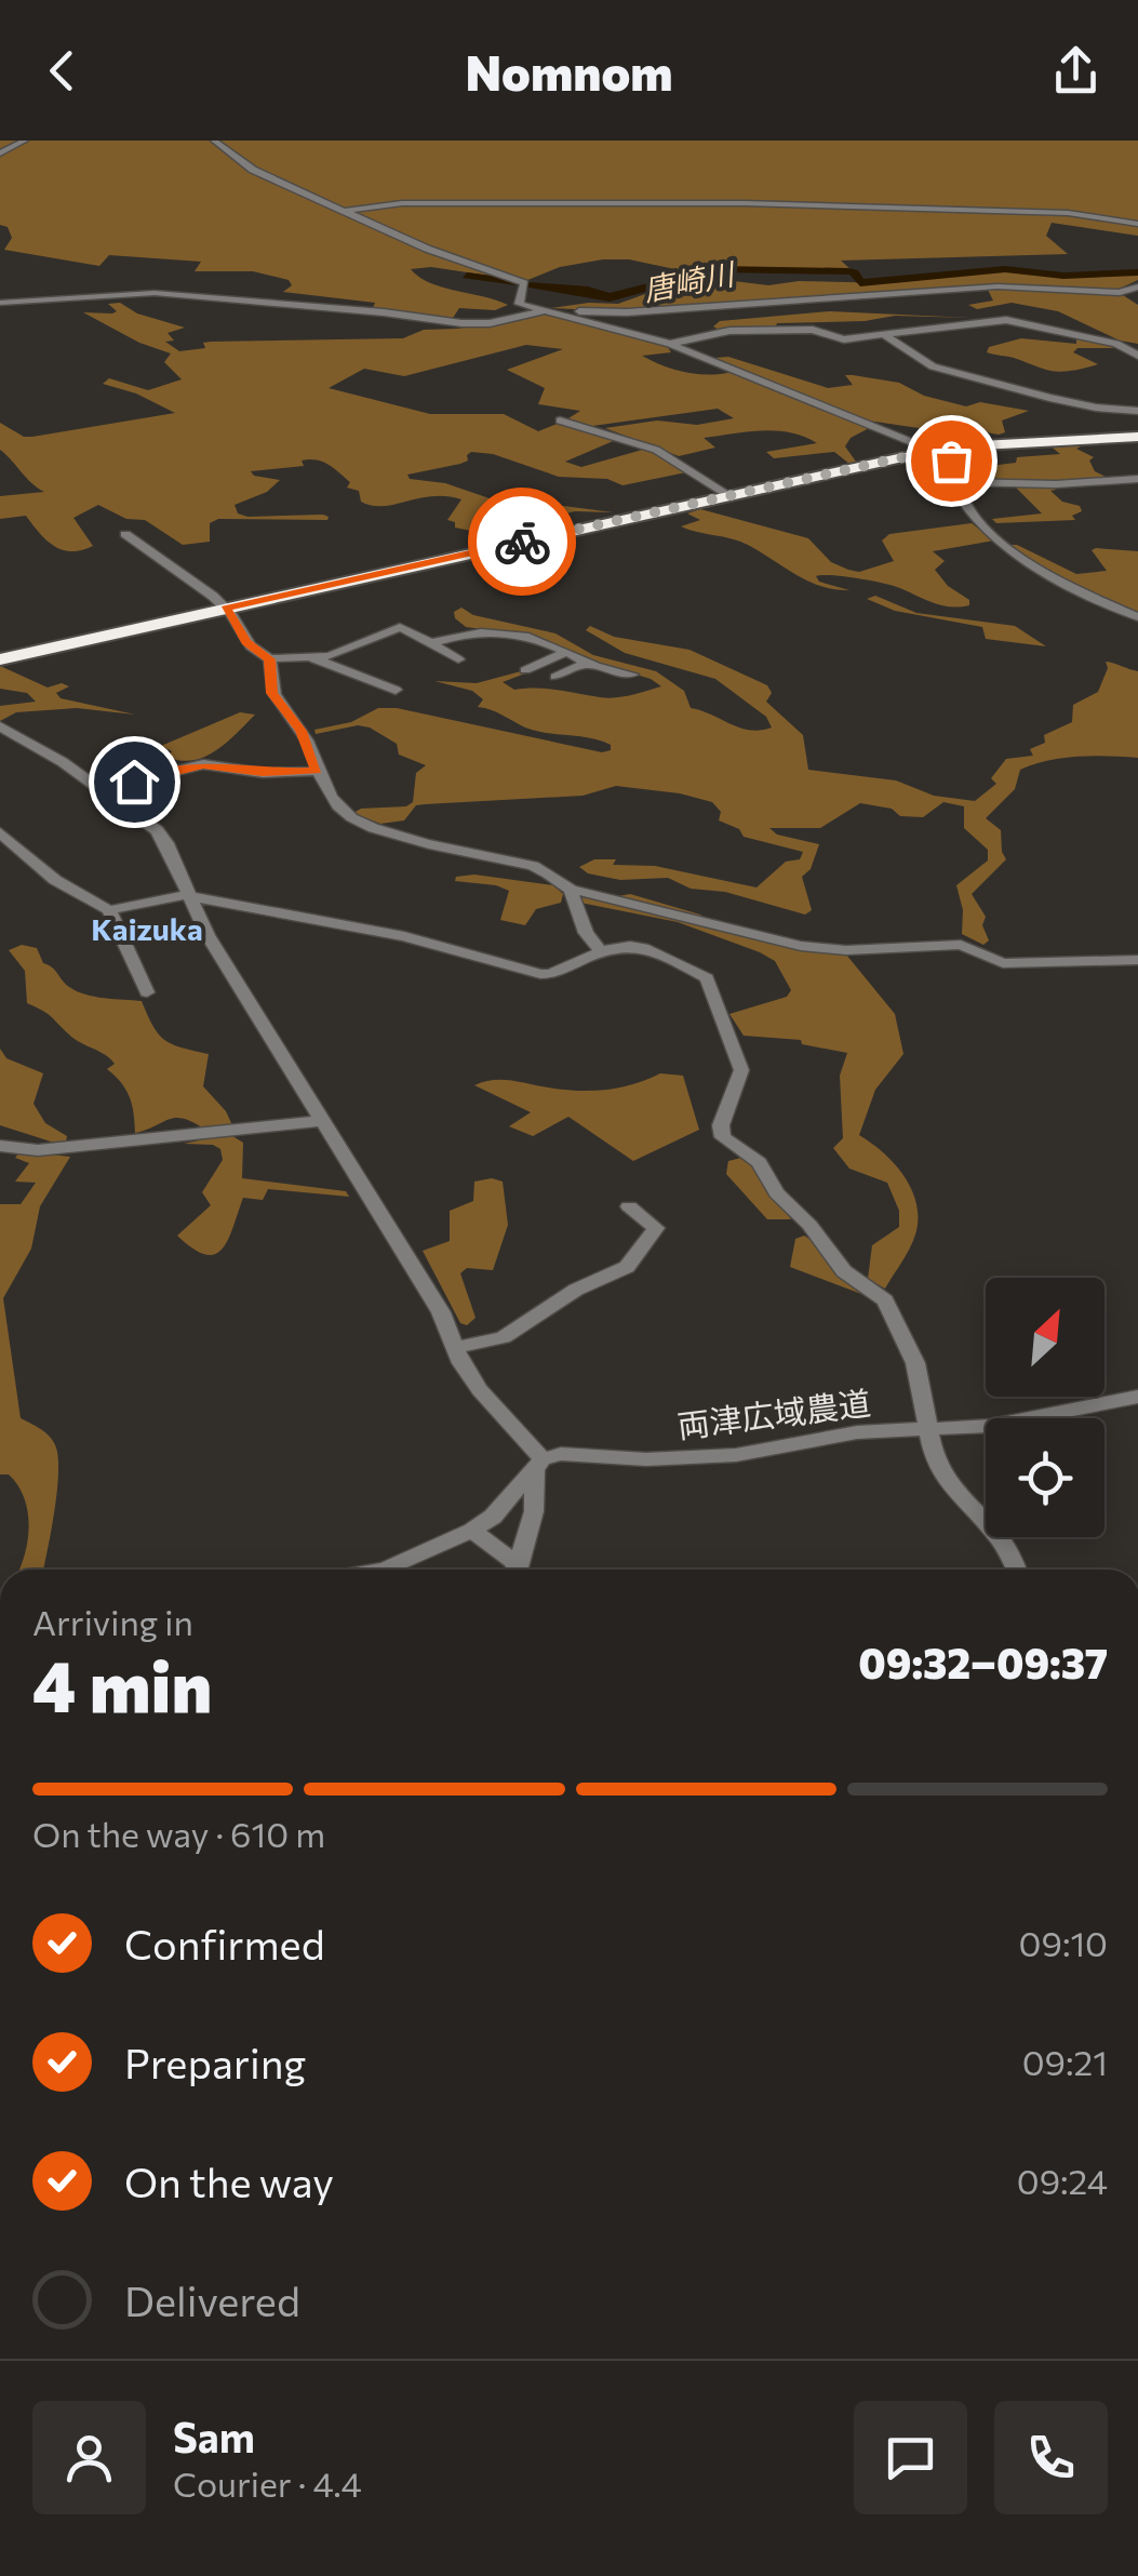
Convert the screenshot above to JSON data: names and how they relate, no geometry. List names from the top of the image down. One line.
{"streets":{"street":["両津広域農道"]},"districts":["Kaizuka"],"water":["唐崎川"],"north":"top right","page":{"header":"Nomnom","heading":["4 min","Arriving in","09:32–09:37"],"panel":["Sam","Courier · 4.4"],"bar":"On the way · 610 m","list":[["Confirmed","09:10"],["Preparing","09:21"],["On the way","09:24"],"Delivered"]}}
